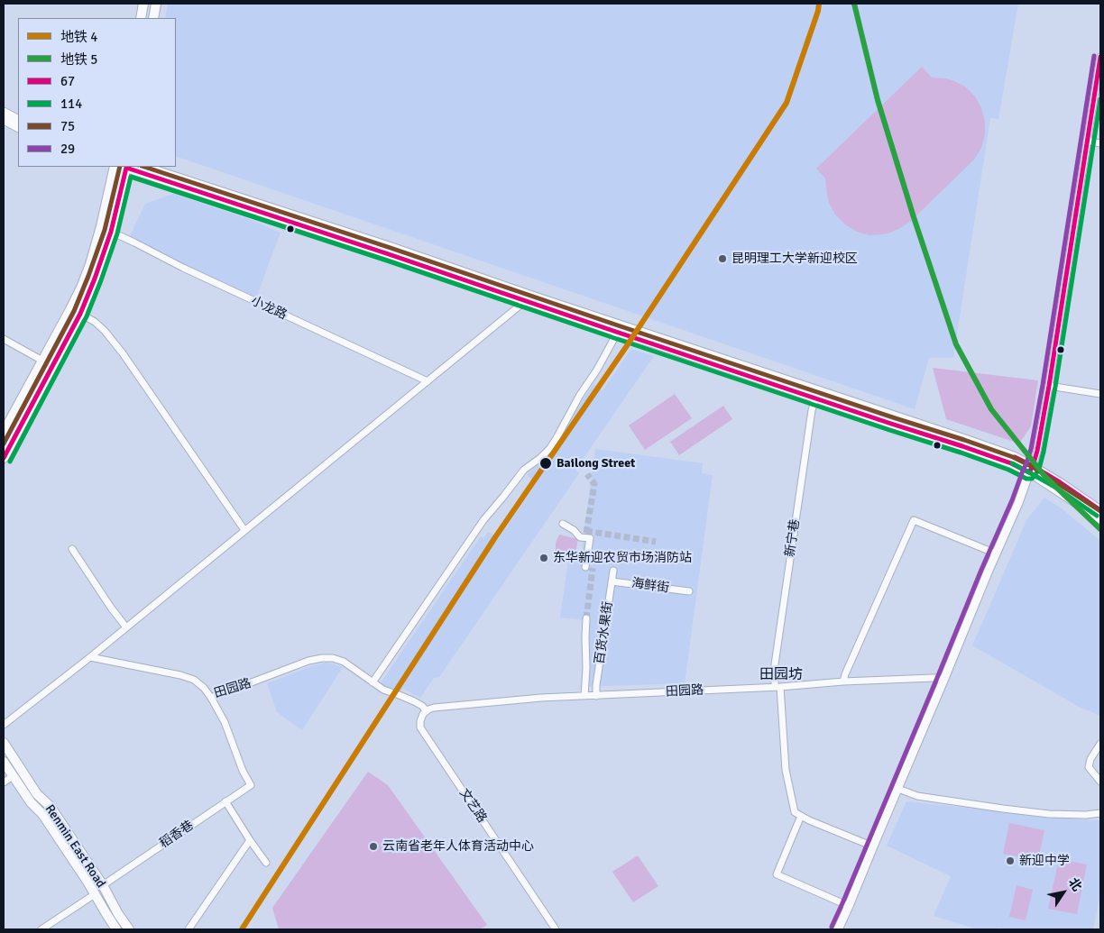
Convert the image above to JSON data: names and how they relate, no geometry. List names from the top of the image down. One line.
{"streets":{"main road":["Renmin East Road"],"street":["小龙路","新宁巷","海鲜街","百货水果街","田园路","文艺路","稻香巷"]},"crossings":[["新宁巷","田园路"],["海鲜街","百货水果街"],["百货水果街","田园路"],["田园路","文艺路"],["田园路","稻香巷"],["稻香巷","Renmin East Road"]],"districts":["田园坊"],"places":["昆明理工大学新迎校区","Bailong Street","东华新迎农贸市场消防站","云南省老年人体育活动中心","新迎中学"],"lines":["metro line 4","metro line 5","transit line 29","transit line 67","transit line 114","transit line 75"],"legend":["地铁 4","地铁 5","67","114","75","29"],"north":"top right"}
